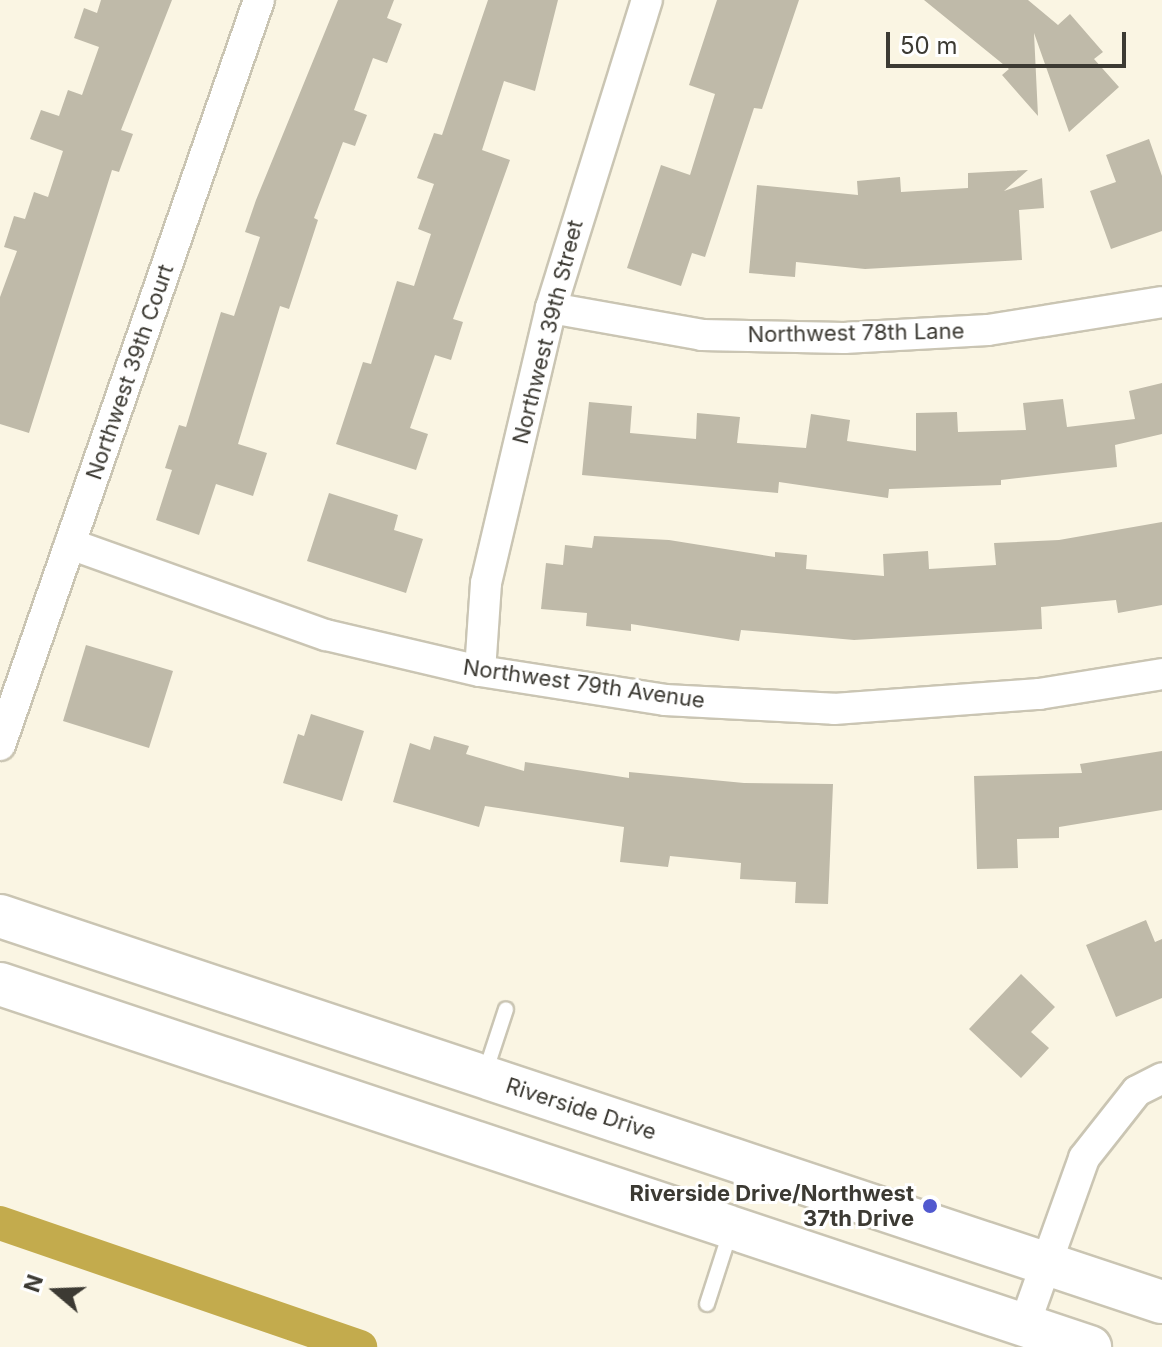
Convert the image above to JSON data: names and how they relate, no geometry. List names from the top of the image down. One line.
{"streets":{"street":["Northwest 39th Street","Northwest 78th Lane","Northwest 39th Court","Northwest 79th Avenue","Riverside Drive"]},"crossings":[["Northwest 39th Street","Northwest 78th Lane"],["Northwest 39th Street","Northwest 79th Avenue"],["Northwest 39th Court","Northwest 79th Avenue"]],"places":["Riverside Drive/Northwest 37th Drive"],"scale_bar":"50 m","north":"left"}
